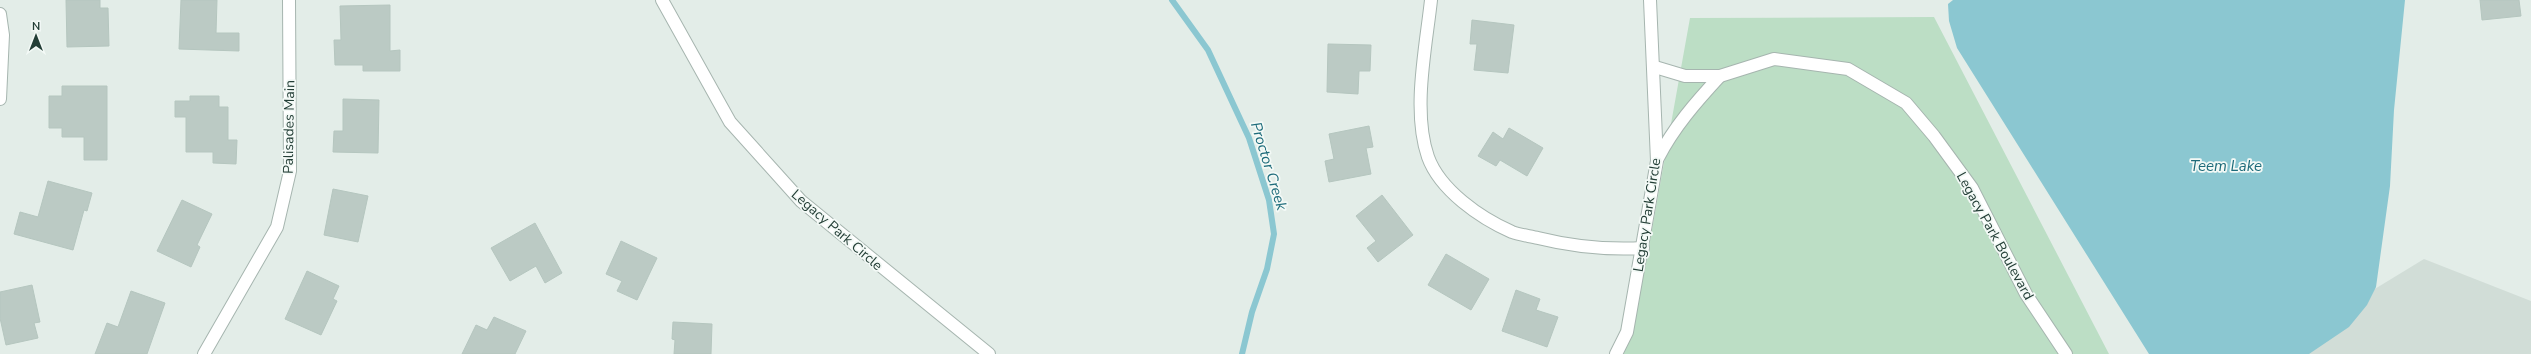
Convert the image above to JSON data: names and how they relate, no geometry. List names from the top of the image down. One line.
{"streets":{"street":["Palisades Main","Legacy Park Circle","Legacy Park Boulevard"]},"crossings":[["Legacy Park Circle","Legacy Park Boulevard"]],"water":["Proctor Creek","Teem Lake"],"north":"top"}
